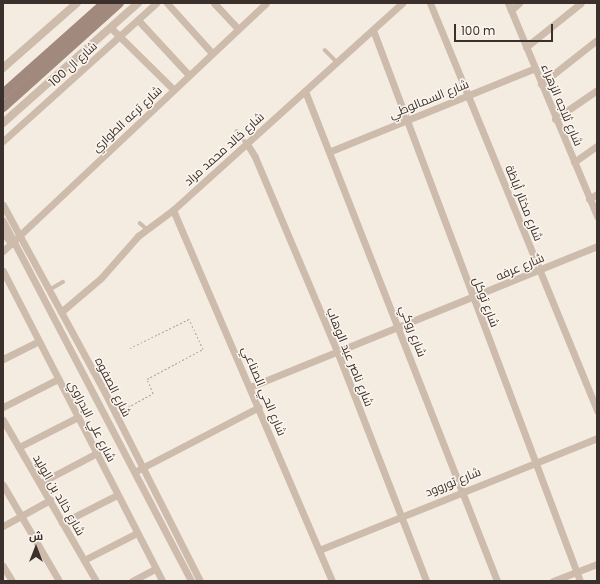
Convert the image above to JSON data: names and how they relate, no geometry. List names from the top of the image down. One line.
{"streets":{"street":["شارع ال 100","شارع السمالوطي","شارع ثلاجه الزهراء","شارع ترعه الطواري","شارع خالد محمد مراد","شارع مختار أباظة","شارع عرفه","شارع توكل","شارع روكي","شارع ناصر عبد الوهاب","شارع الصفوه","شارع الحي الصناعي","شارع علي البدراوي","شارع توروود","شارع خالد بن الوليد"]},"crossings":[["شارع السمالوطي","شارع ثلاجه الزهراء"],["شارع السمالوطي","شارع مختار أباظة"],["شارع السمالوطي","شارع توكل"],["شارع السمالوطي","شارع روكي"],["شارع ترعه الطواري","شارع الصفوه"],["شارع خالد محمد مراد","شارع توكل"],["شارع خالد محمد مراد","شارع روكي"],["شارع خالد محمد مراد","شارع ناصر عبد الوهاب"],["شارع خالد محمد مراد","شارع الصفوه"],["شارع خالد محمد مراد","شارع الحي الصناعي"],["شارع مختار أباظة","شارع عرفه"],["شارع عرفه","شارع توكل"],["شارع عرفه","شارع روكي"],["شارع عرفه","شارع ناصر عبد الوهاب"],["شارع عرفه","شارع الحي الصناعي"],["شارع توكل","شارع توروود"],["شارع روكي","شارع توروود"],["شارع ناصر عبد الوهاب","شارع توروود"],["شارع الحي الصناعي","شارع توروود"]],"scale_bar":"100 m","north":"top"}
